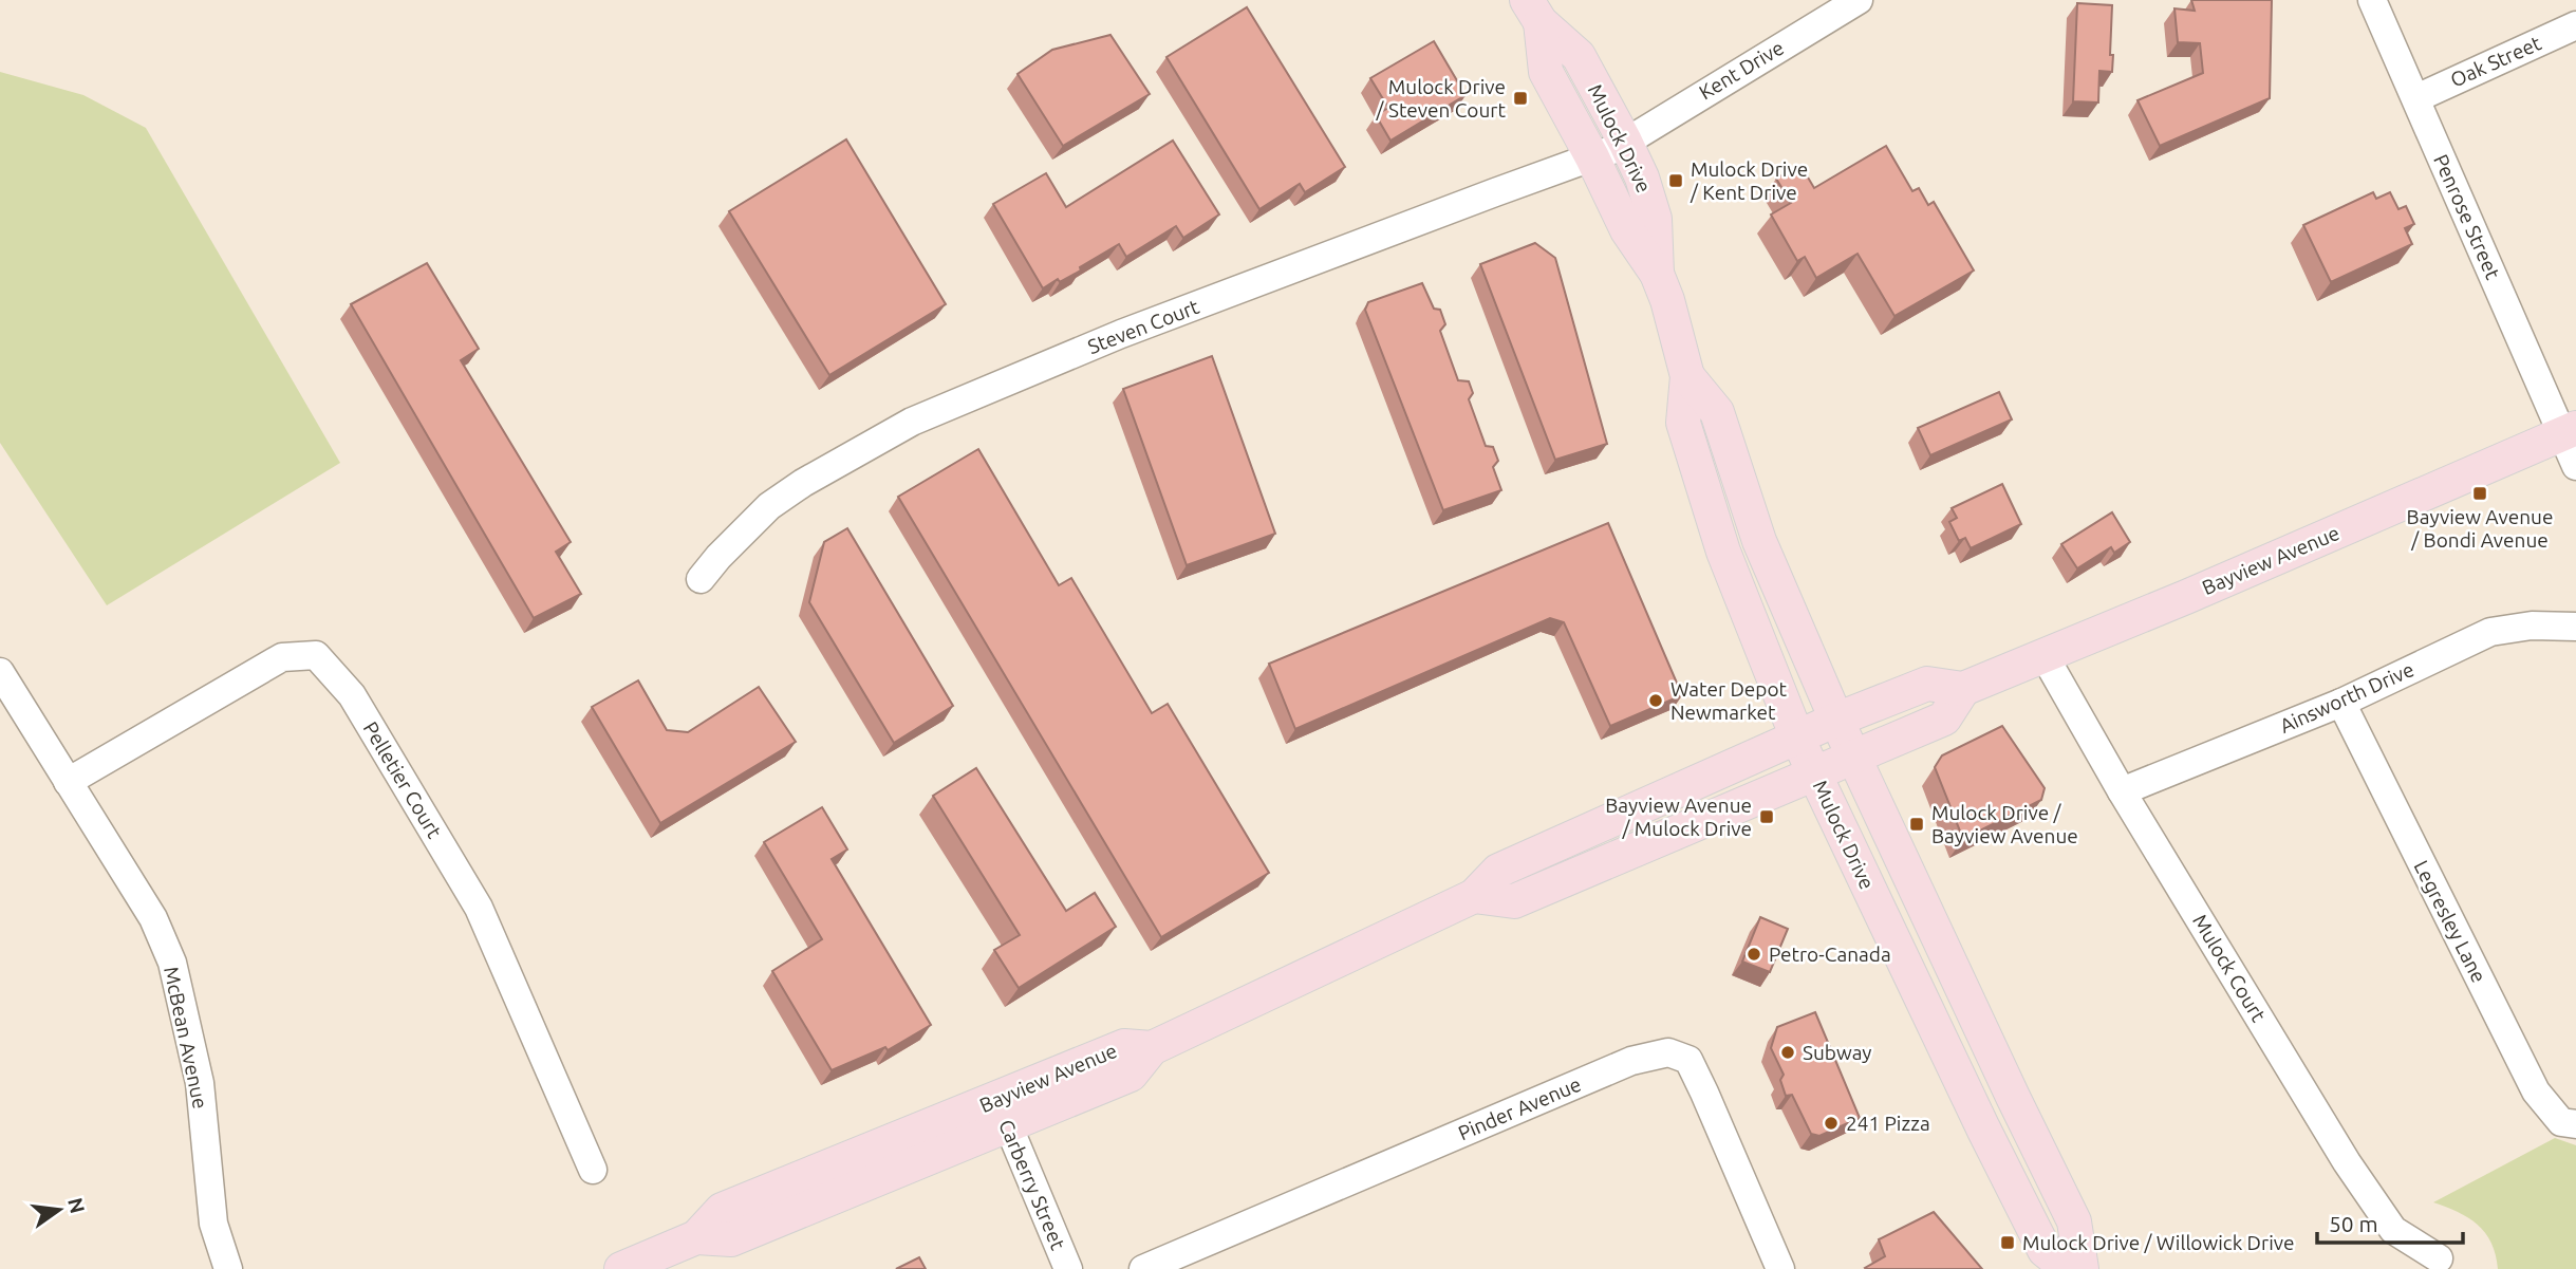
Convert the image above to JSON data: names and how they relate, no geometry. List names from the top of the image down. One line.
{"streets":{"main road":["Mulock Drive","Bayview Avenue"],"street":["Oak Street","Kent Drive","Penrose Street","Steven Court","Ainsworth Drive","Pelletier Court","Legresley Lane","Mulock Court","McBean Avenue","Pinder Avenue","Carberry Street"]},"crossings":[["Oak Street","Penrose Street"],["Kent Drive","Mulock Drive"],["Kent Drive","Steven Court"],["Mulock Drive","Steven Court"],["Mulock Drive","Bayview Avenue"],["Penrose Street","Bayview Avenue"],["Bayview Avenue","Mulock Court"],["Bayview Avenue","Carberry Street"],["Ainsworth Drive","Legresley Lane"],["Ainsworth Drive","Mulock Court"],["Pelletier Court","McBean Avenue"]],"places":{"transit":["Mulock Drive / Steven Court","Mulock Drive / Kent Drive","Bayview Avenue / Bondi Avenue","Bayview Avenue / Mulock Drive","Mulock Drive / Bayview Avenue","Mulock Drive / Willowick Drive"],"other":["Water Depot Newmarket","Petro-Canada","Subway","241 Pizza"]},"scale_bar":"50 m","north":"right"}
